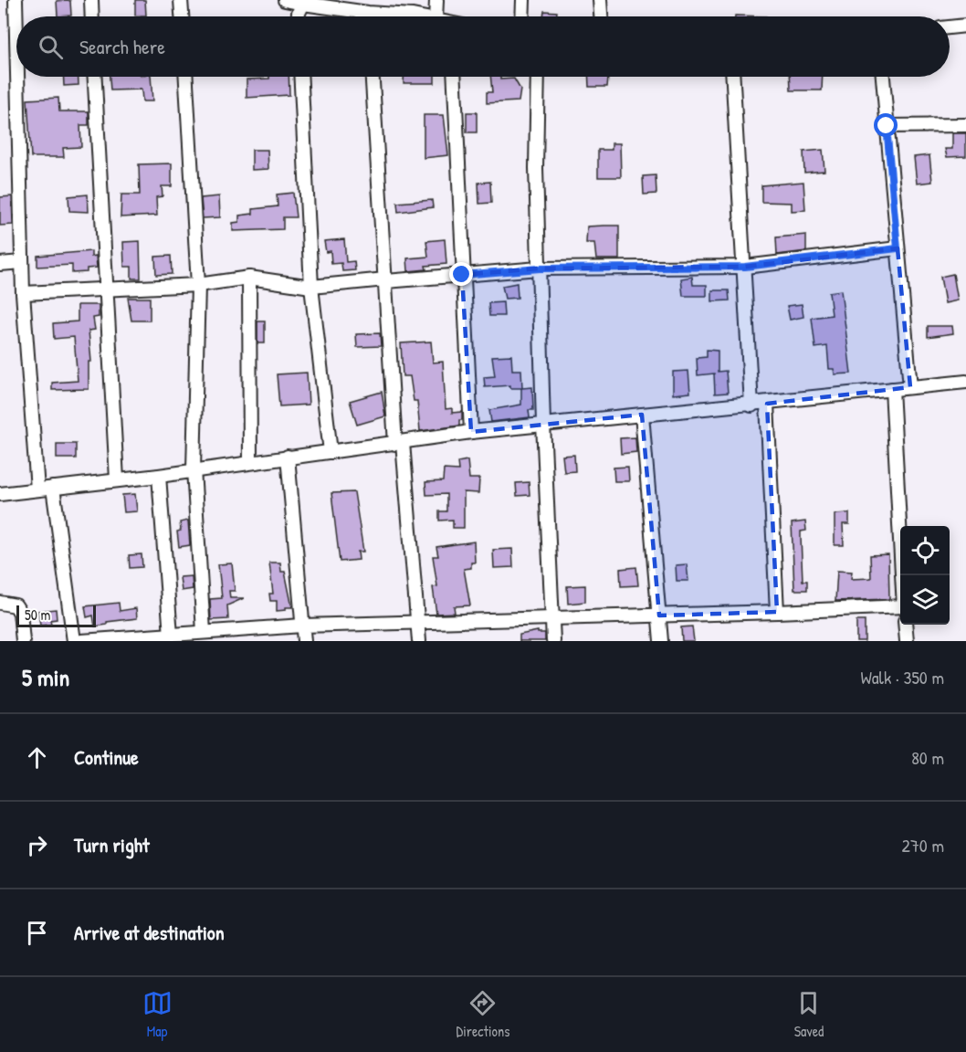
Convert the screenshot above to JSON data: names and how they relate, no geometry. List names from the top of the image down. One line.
{"scale_bar":"50 m","page":{"search":"Search here","scale":"50 m","heading":["5 min","Walk · 350 m"],"list":[["Continue","80 m"],["Turn right","270 m"],"Arrive at destination"],"nav":["Map","Directions","Saved"]}}
